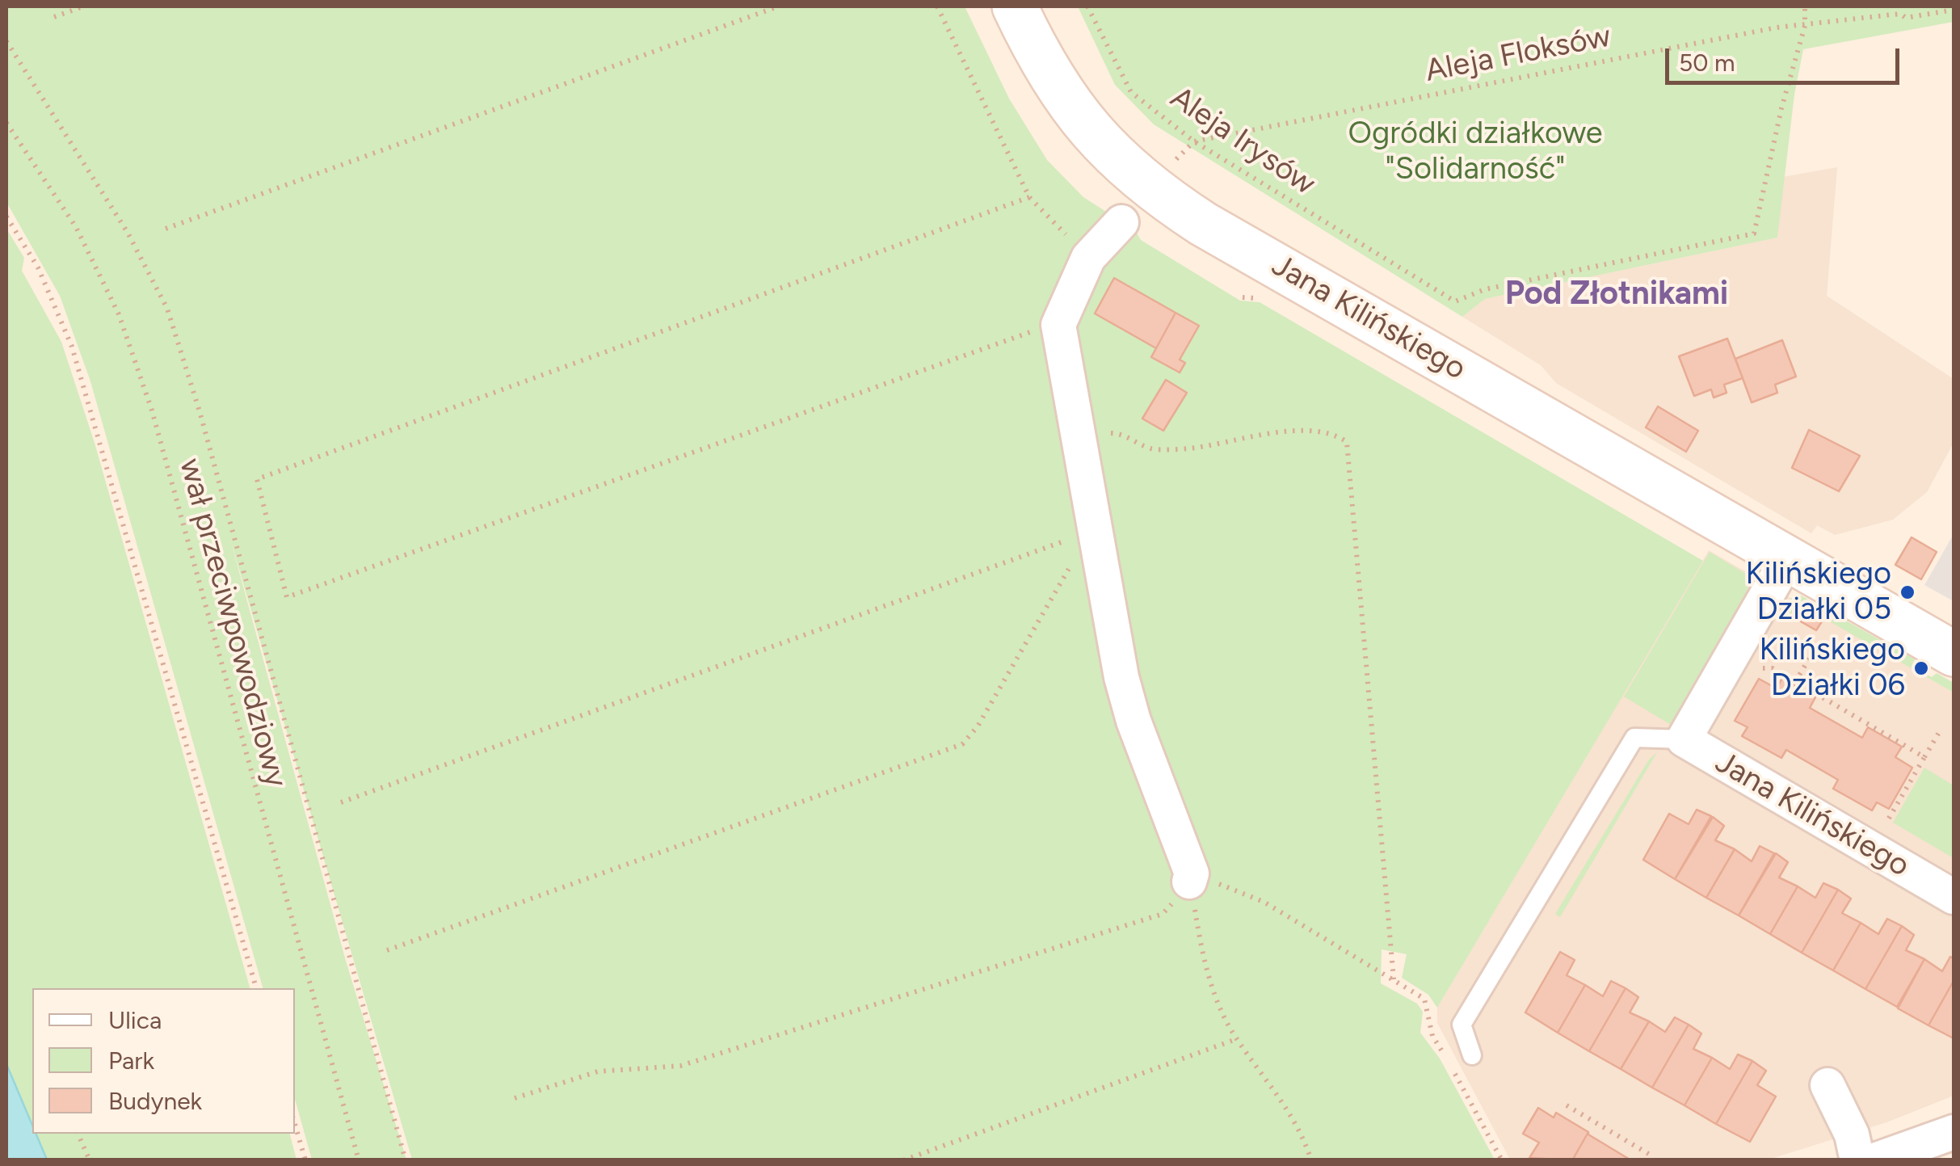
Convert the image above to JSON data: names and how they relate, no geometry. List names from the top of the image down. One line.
{"streets":{"street":["Jana Kilińskiego"],"path":["Aleja Floksów","Aleja Irysów","wał przeciwpowodziowy"]},"crossings":[["Aleja Floksów","Aleja Irysów"]],"districts":["Pod Złotnikami"],"parks":["Ogródki działkowe \"Solidarność\""],"places":["Kilińskiego Działki 05","Kilińskiego Działki 06"],"legend":["Ulica","Park","Budynek"],"scale_bar":"50 m"}
